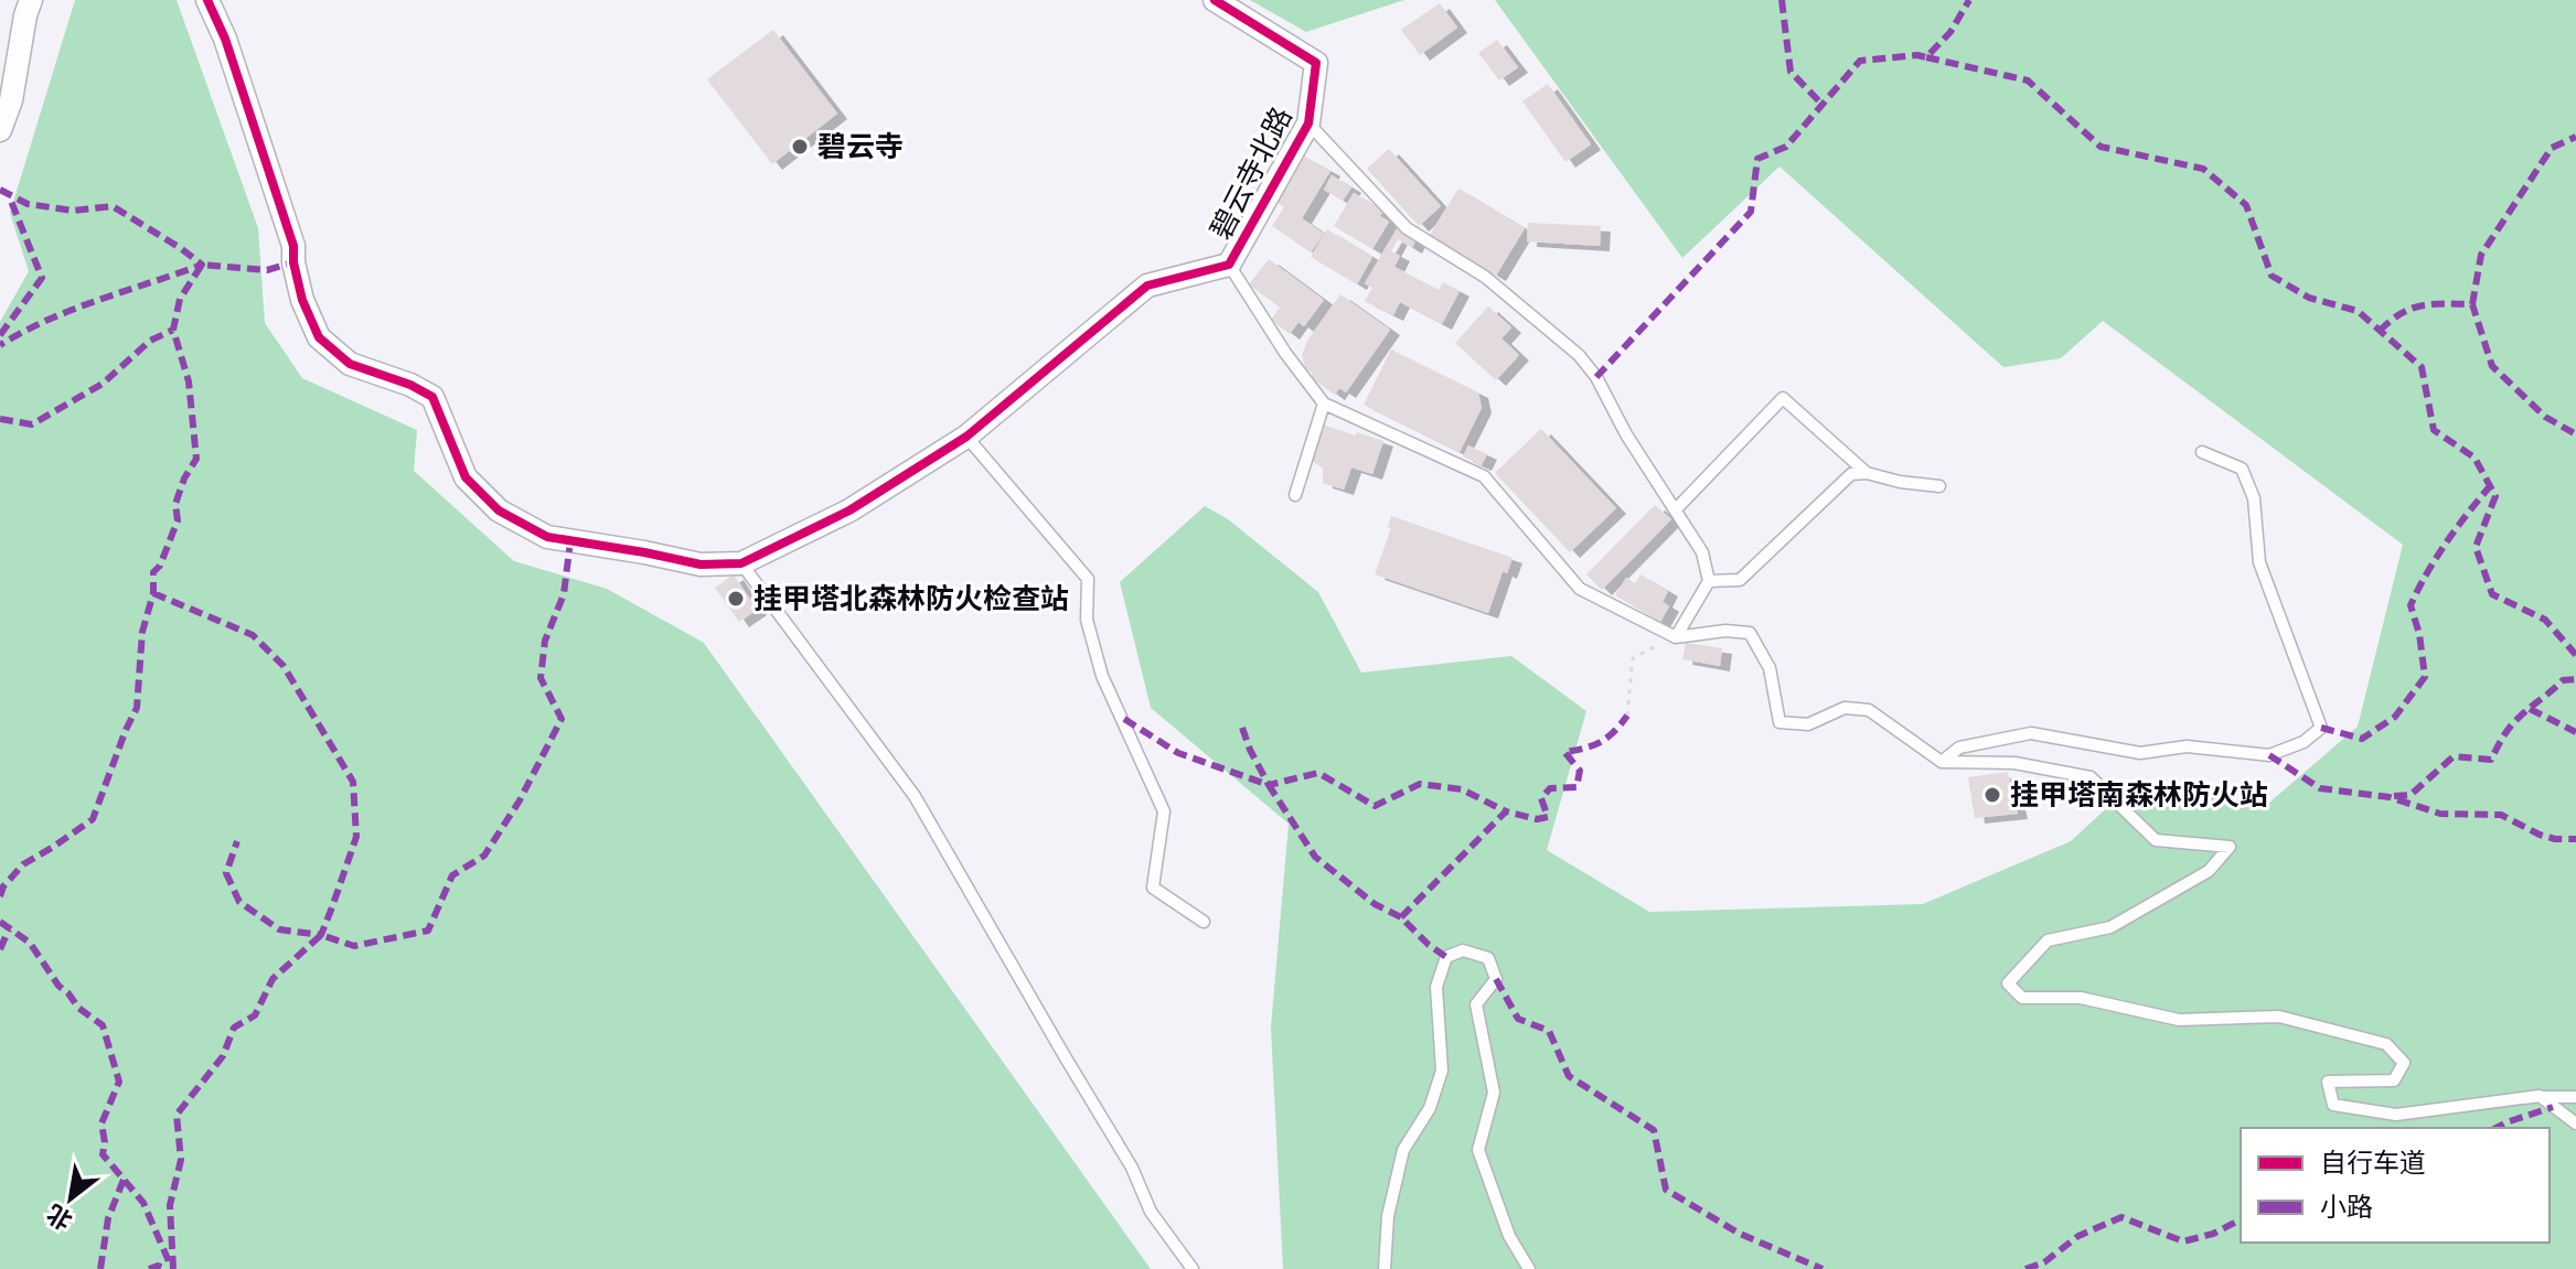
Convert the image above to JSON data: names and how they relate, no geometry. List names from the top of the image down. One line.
{"streets":{"street":["碧云寺北路"]},"places":["碧云寺","挂甲塔北森林防火检查站","挂甲塔南森林防火站"],"legend":["自行车道","小路"],"north":"bottom left"}
